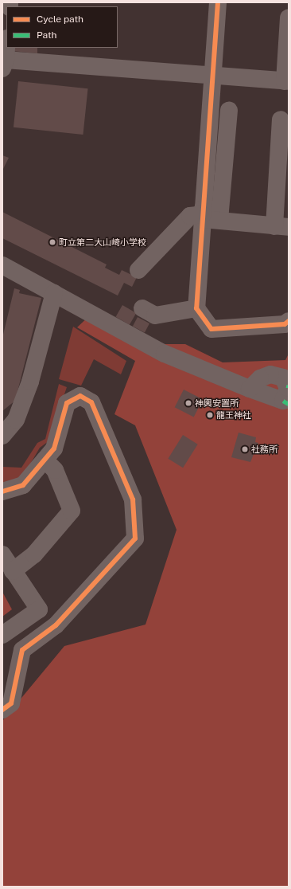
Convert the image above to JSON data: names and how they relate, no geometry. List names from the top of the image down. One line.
{"places":["町立第二大山崎小学校","神輿安置所","龍王神社","社務所"],"legend":["Cycle path","Path"]}
